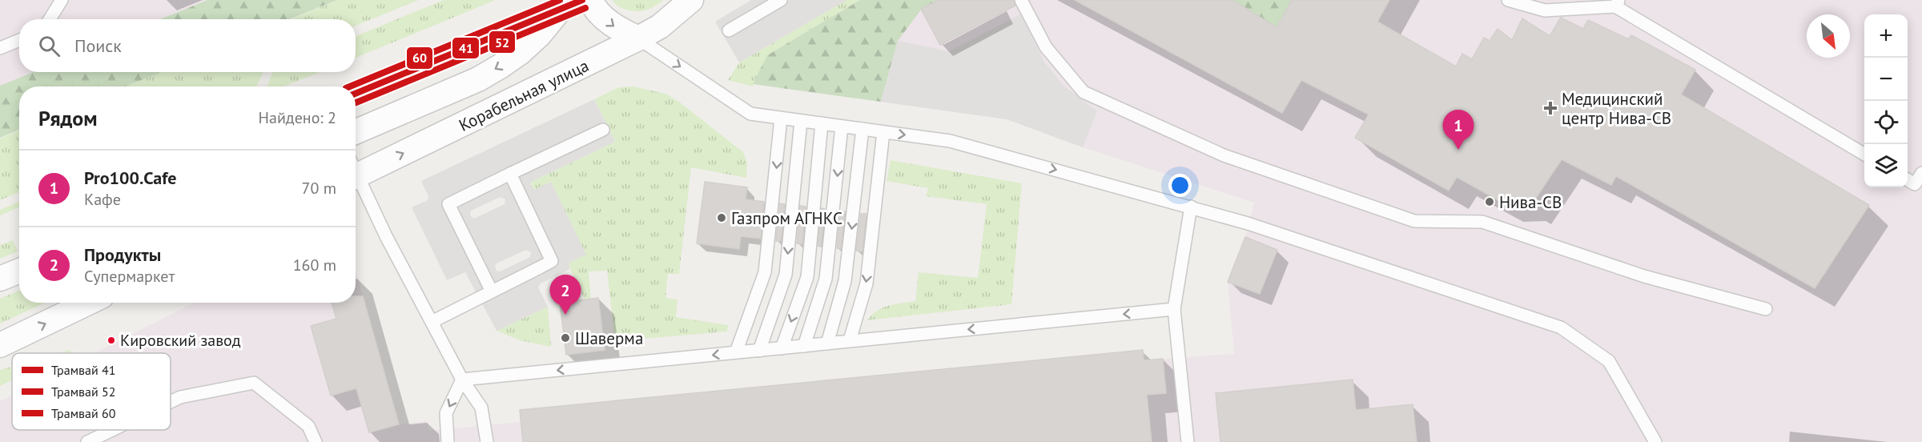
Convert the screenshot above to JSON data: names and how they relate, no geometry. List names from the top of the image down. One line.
{"streets":{"street":["Корабельная улица"]},"places":{"health":["Медицинский центр Нива-СВ"],"other":["Нива-СВ","Газпром АГНКС","Шаверма","Кировский завод"]},"lines":["tram line 41","tram line 60","tram line 52"],"legend":["Трамвай 41","Трамвай 52","Трамвай 60"],"north":"bottom right","page":{"map_buttons":["+","−"],"search":"Поиск","heading":["Рядом","Найдено: 2"],"pins":["1","2"],"list":[{"mark":"1","name":"Pro100.Cafe","note":"Кафе","value":"70 m"},{"mark":"2","name":"Продукты","note":"Супермаркет","value":"160 m"}]}}
